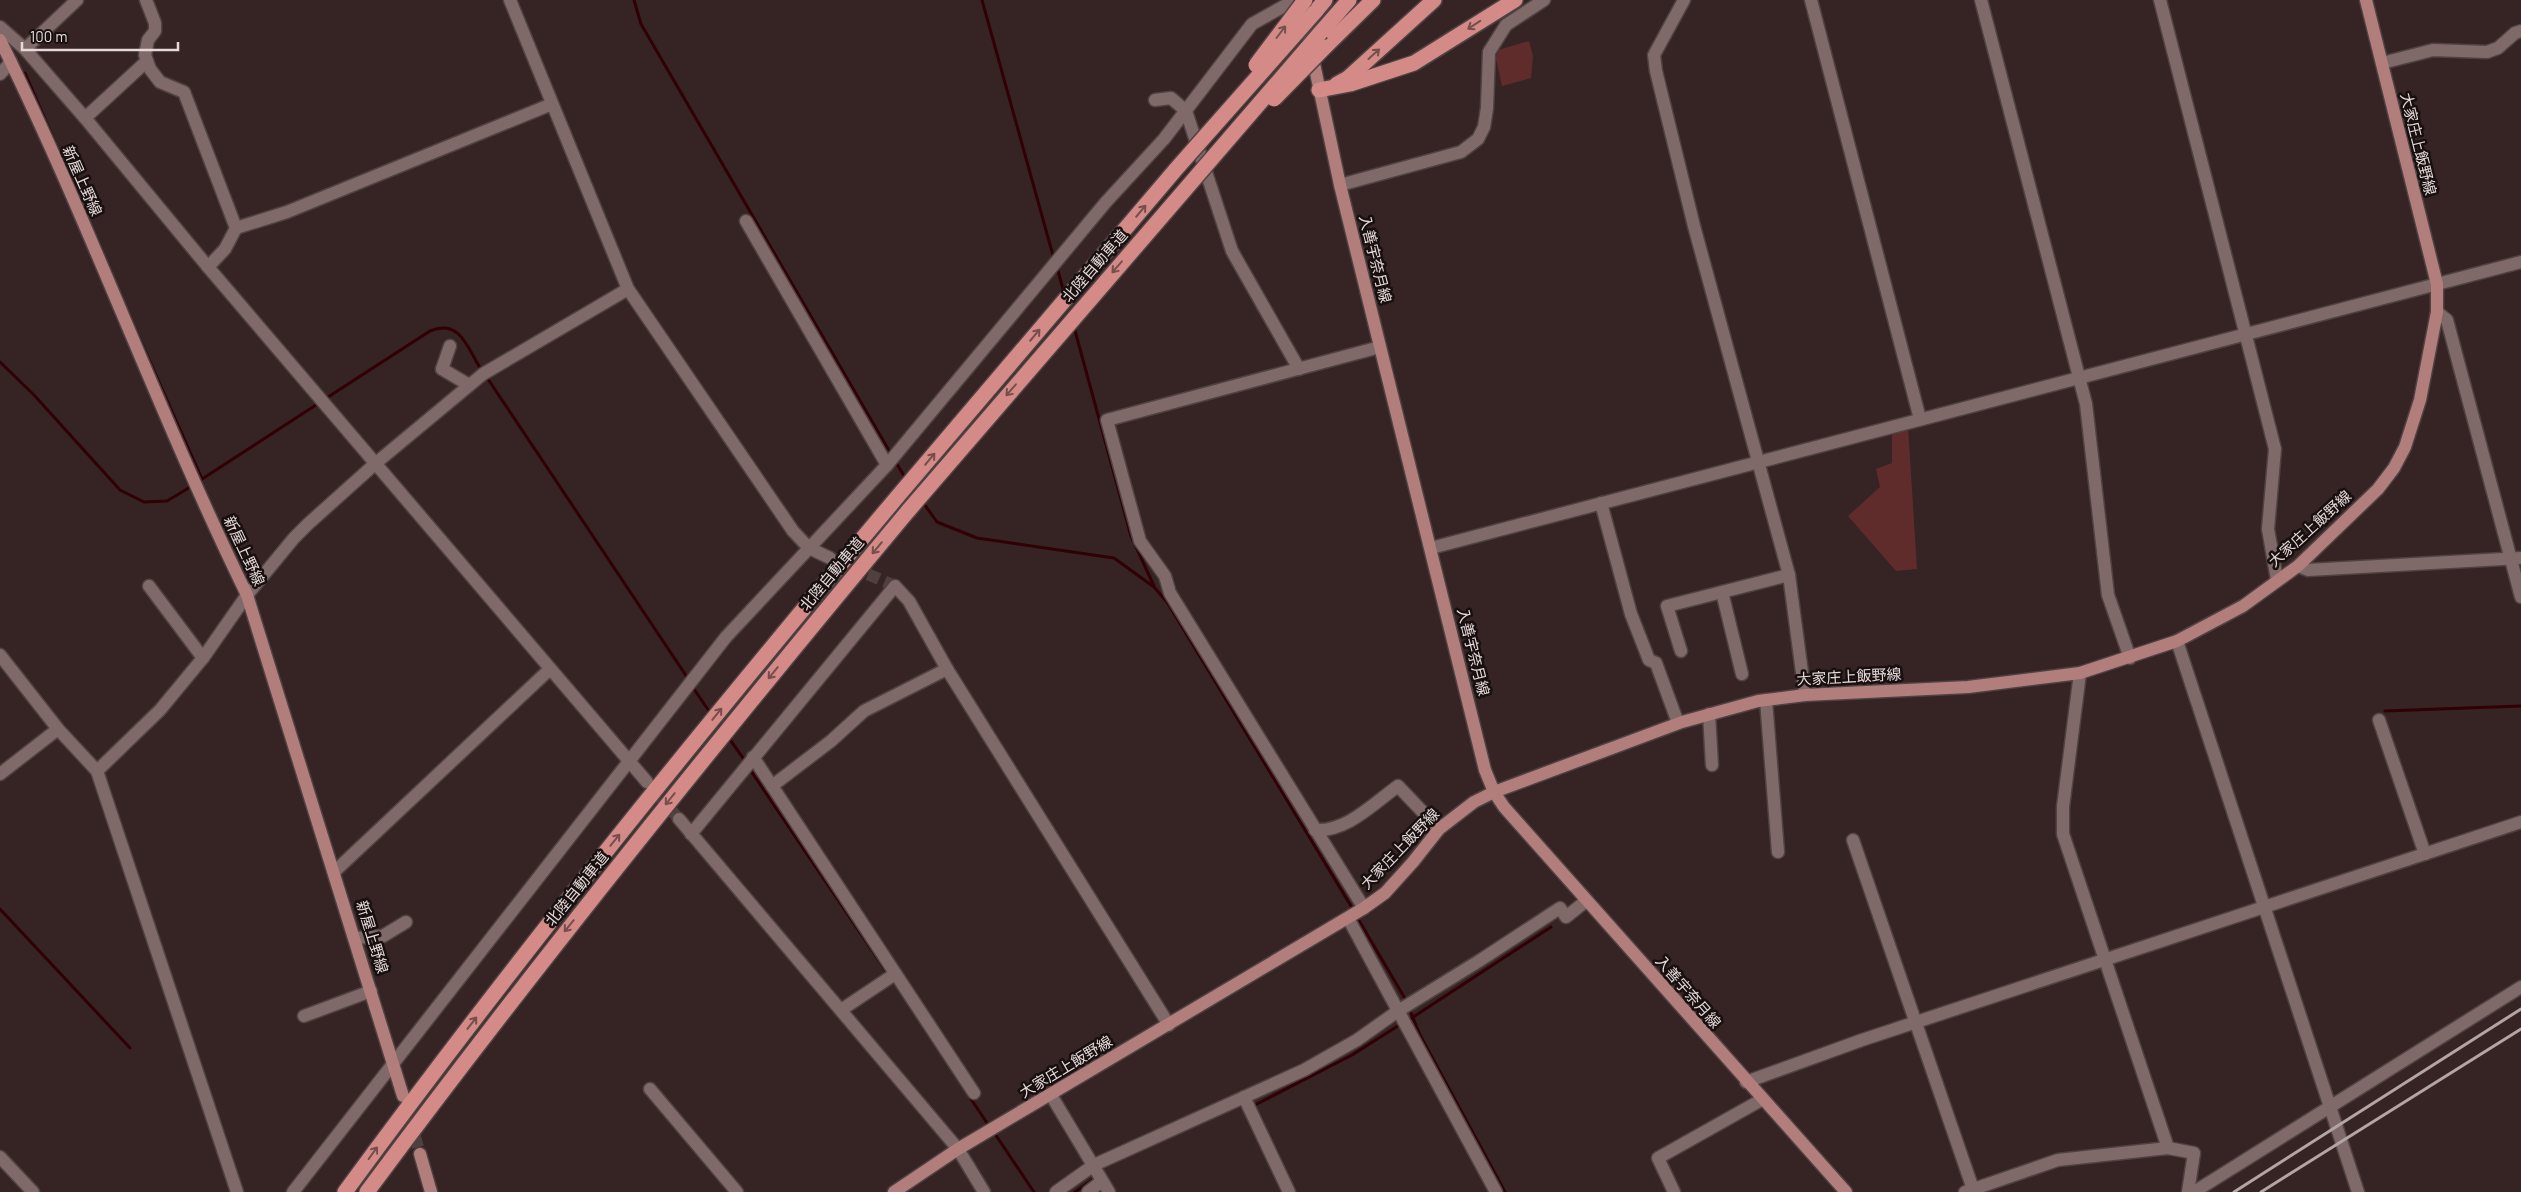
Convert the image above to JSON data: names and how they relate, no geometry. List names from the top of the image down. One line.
{"streets":{"highway":["北陸自動車道"],"main road":["大家庄上飯野線","新屋上野線","入善宇奈月線"]},"crossings":[["大家庄上飯野線","入善宇奈月線"]],"scale_bar":"100 m"}
